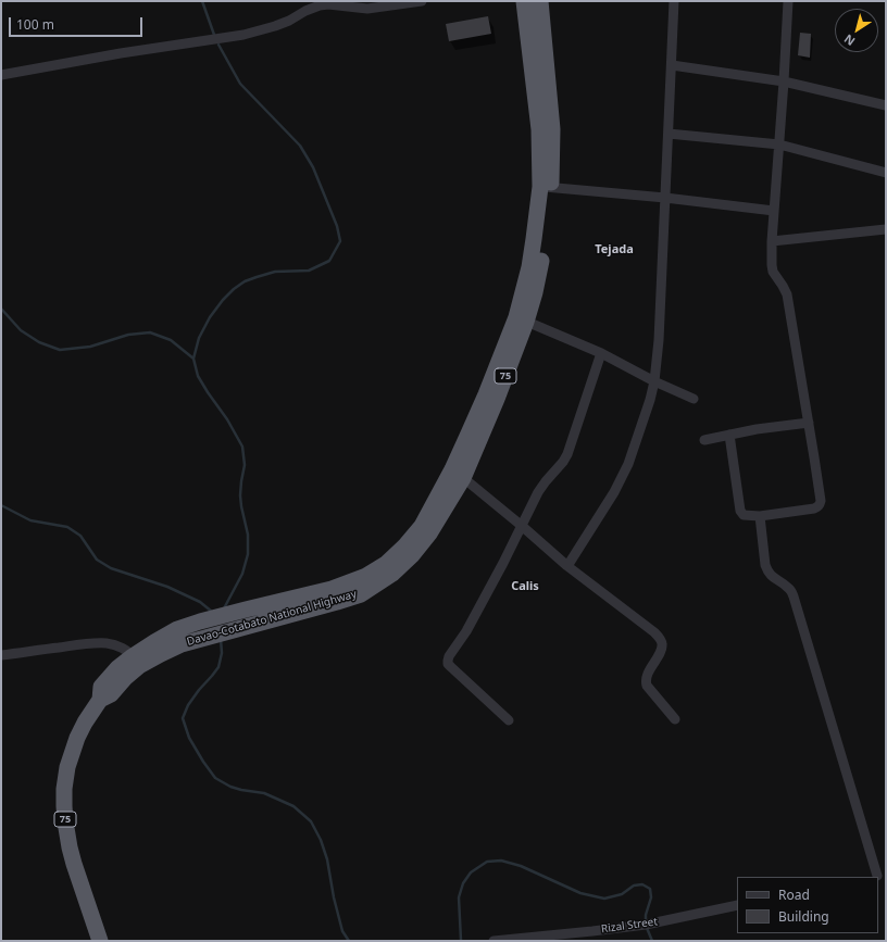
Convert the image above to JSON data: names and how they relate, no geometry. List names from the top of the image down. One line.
{"streets":{"highway":["75","Davao-Cotabato National Highway"],"street":["Rizal Street"]},"districts":["Tejada","Calis"],"legend":["Road","Building"],"scale_bar":"100 m","north":"bottom left"}
